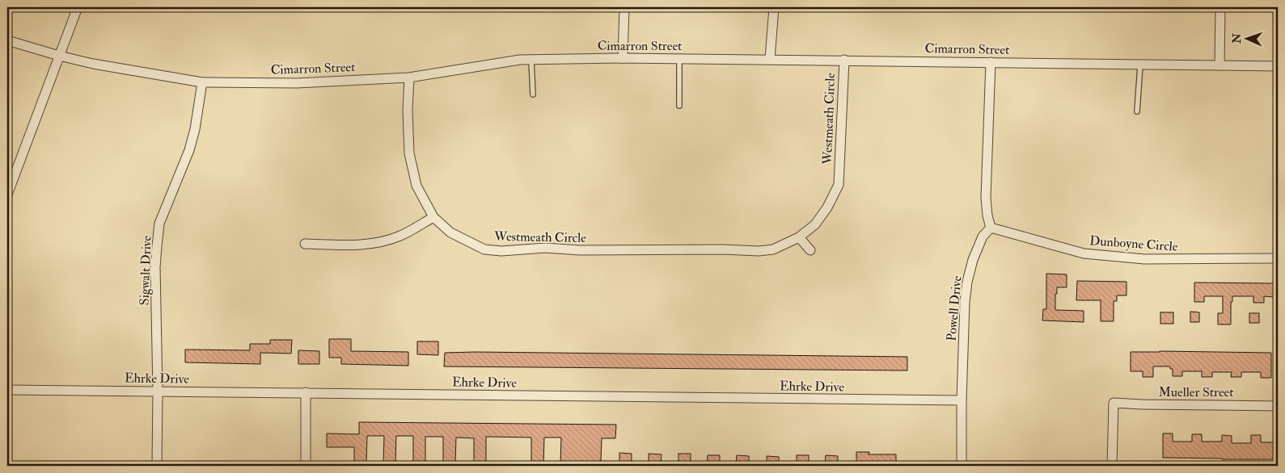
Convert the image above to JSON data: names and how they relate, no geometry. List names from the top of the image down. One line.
{"streets":{"street":["Cimarron Street","Westmeath Circle","Dunboyne Circle","Sigwalt Drive","Powell Drive","Ehrke Drive","Mueller Street"]},"crossings":[["Cimarron Street","Westmeath Circle"],["Cimarron Street","Sigwalt Drive"],["Dunboyne Circle","Powell Drive"],["Sigwalt Drive","Ehrke Drive"],["Powell Drive","Ehrke Drive"]],"north":"left"}
